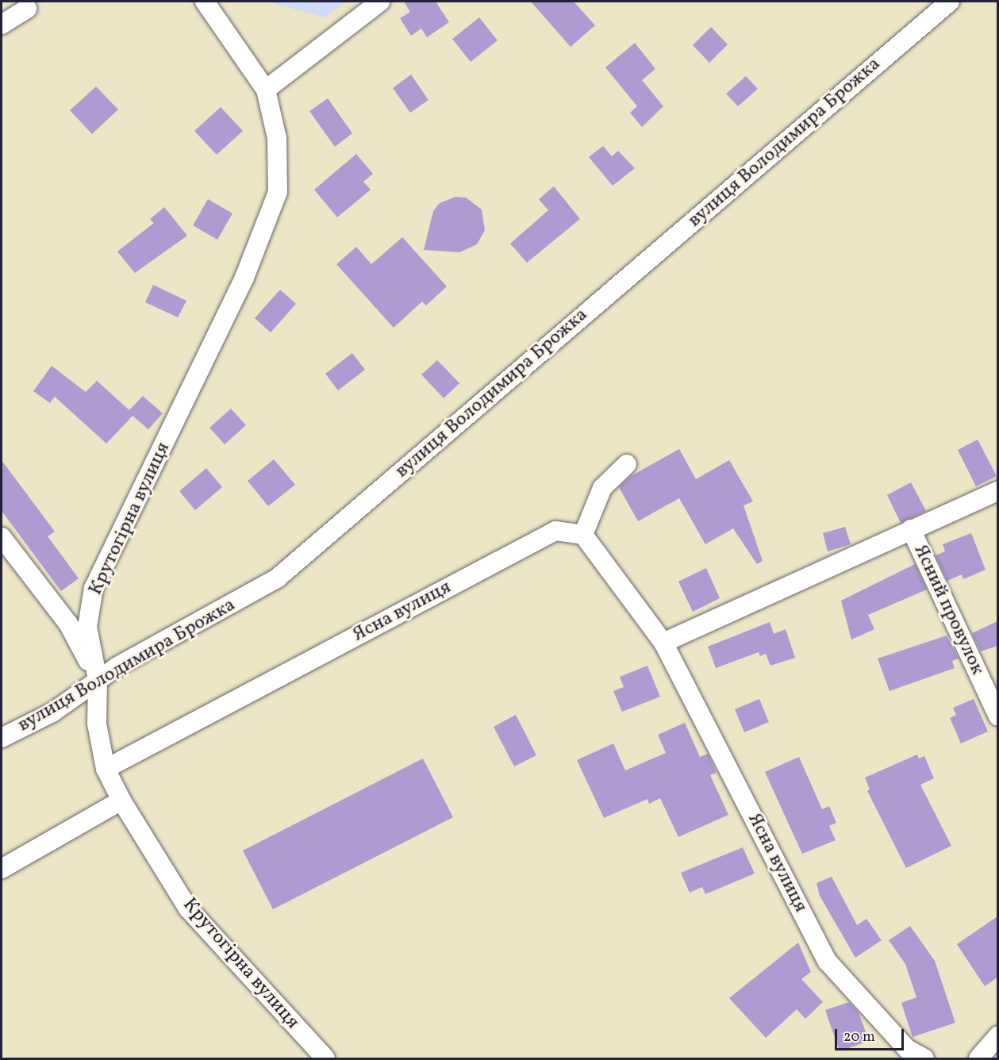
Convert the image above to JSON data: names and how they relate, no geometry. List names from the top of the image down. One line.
{"streets":{"street":["вулиця Володимира Брожка","Крутогірна вулиця","Ясний провулок","Ясна вулиця"]},"crossings":[["вулиця Володимира Брожка","Крутогірна вулиця"],["Крутогірна вулиця","Ясна вулиця"]],"scale_bar":"20 m"}
